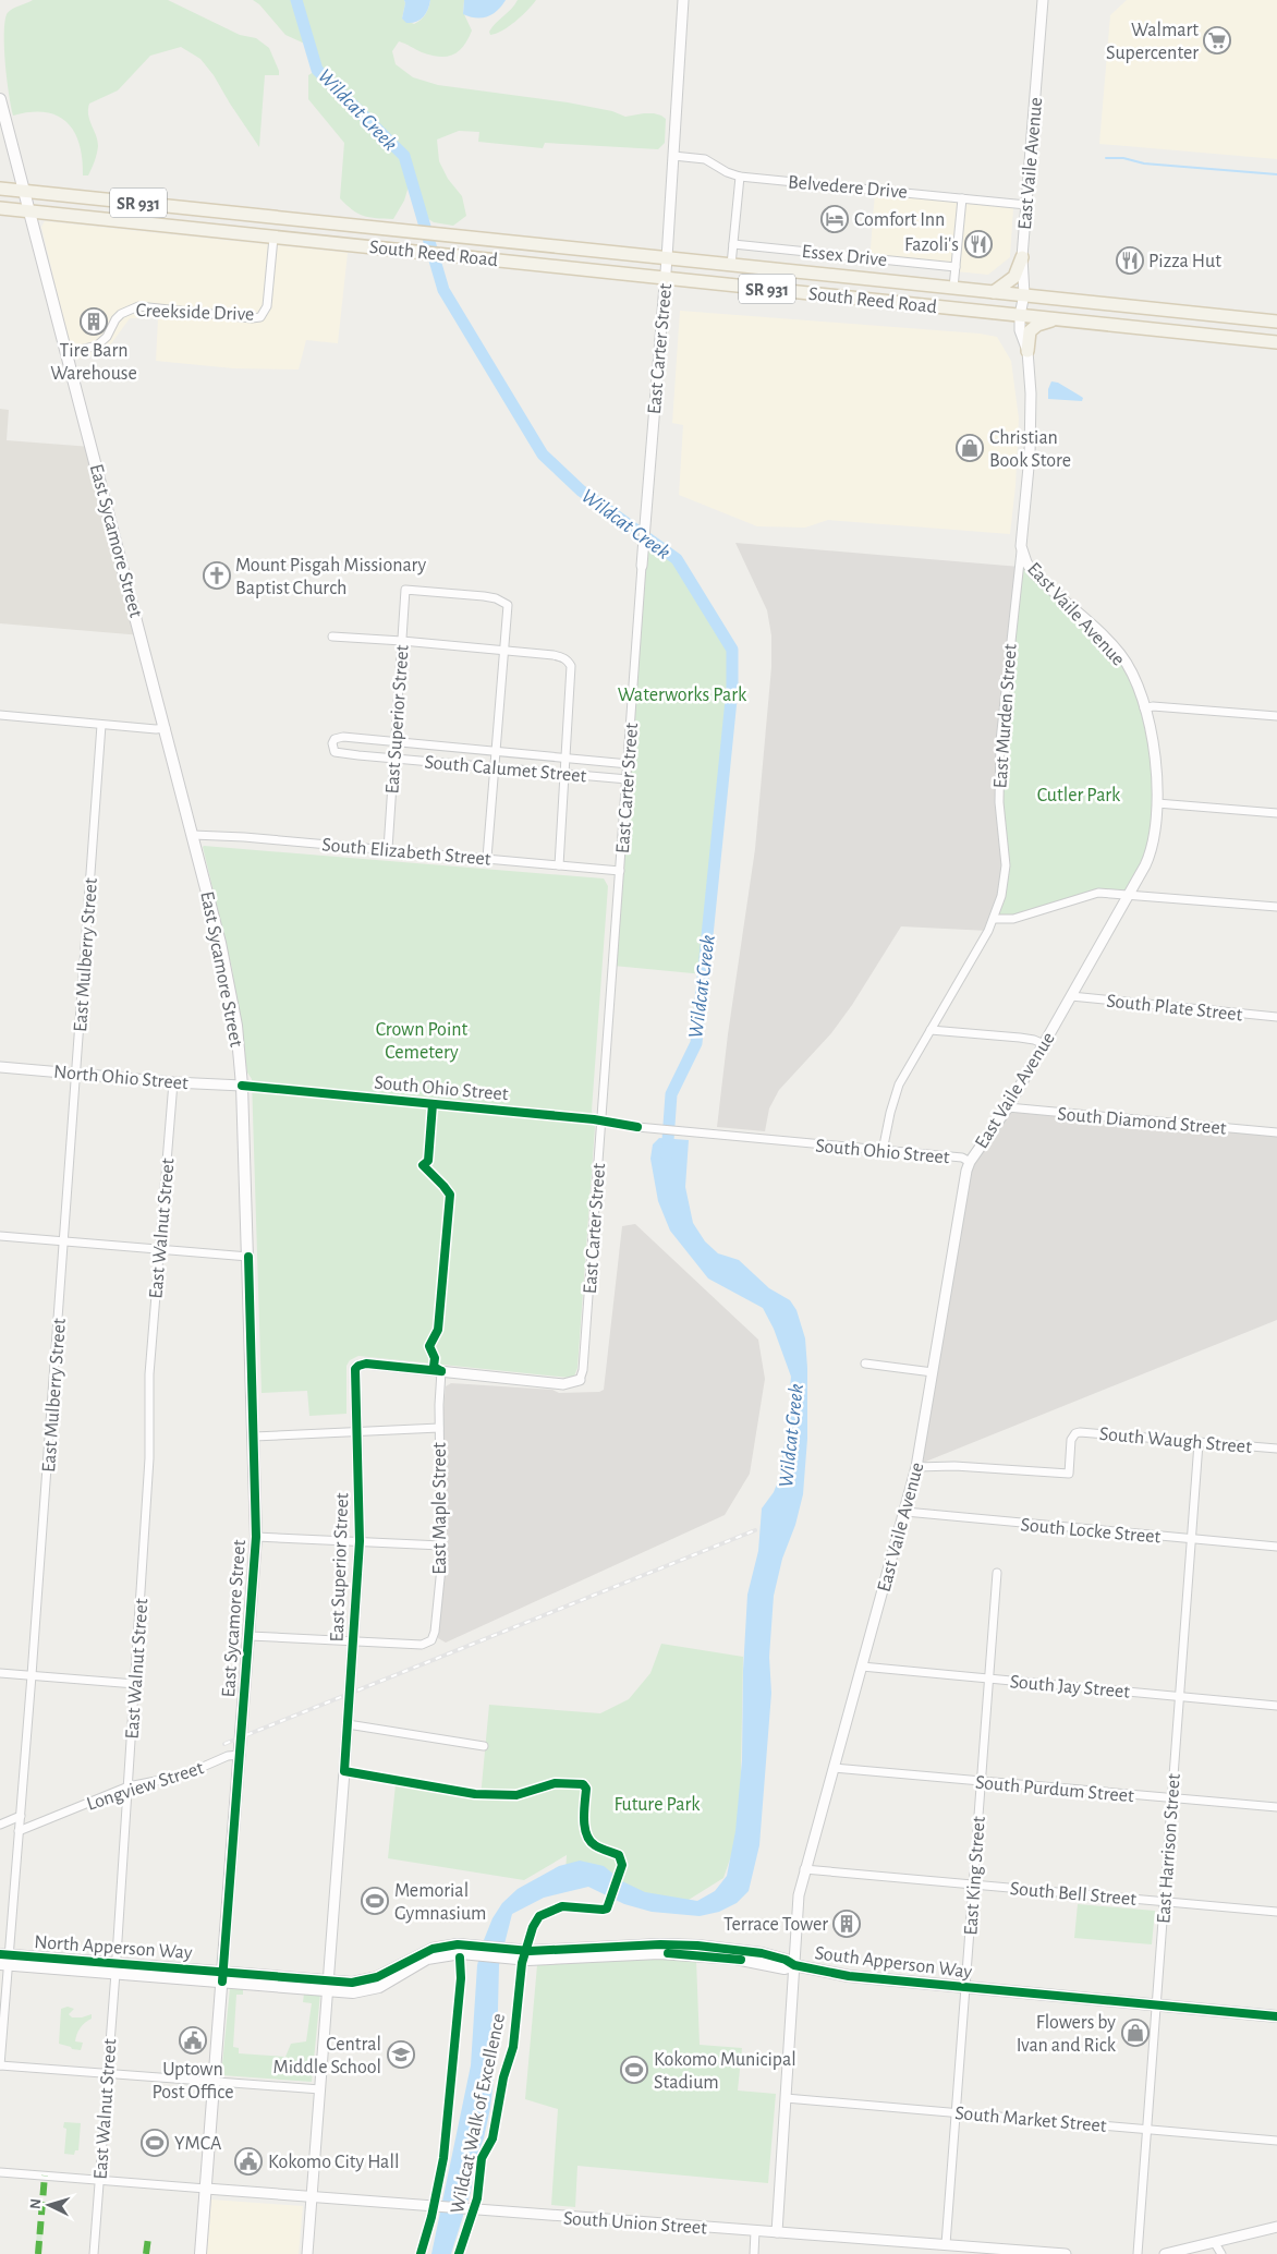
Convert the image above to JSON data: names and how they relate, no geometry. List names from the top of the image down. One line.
{"streets":{"main road":["SR 931","South Reed Road","East Sycamore Street","North Apperson Way","South Apperson Way"],"street":["East Vaile Avenue","Belvedere Drive","Essex Drive","Creekside Drive","East Carter Street","East Murden Street","East Superior Street","South Calumet Street","South Elizabeth Street","East Mulberry Street","South Plate Street","North Ohio Street","South Ohio Street","South Diamond Street","East Walnut Street","South Waugh Street","East Maple Street","South Locke Street","South Jay Street","Longview Street","South Purdum Street","East Harrison Street","East King Street","South Bell Street","South Market Street","South Union Street"],"cycle path":["Wildcat Walk of Excellence"]},"crossings":[["East Vaile Avenue","Belvedere Drive"],["East Vaile Avenue","South Reed Road"],["East Vaile Avenue","East Murden Street"],["East Vaile Avenue","South Plate Street"],["East Vaile Avenue","South Ohio Street"],["East Vaile Avenue","South Diamond Street"],["East Vaile Avenue","South Waugh Street"],["East Vaile Avenue","South Locke Street"],["East Vaile Avenue","South Jay Street"],["East Vaile Avenue","South Purdum Street"],["East Vaile Avenue","South Bell Street"],["East Vaile Avenue","South Apperson Way"],["East Vaile Avenue","South Market Street"],["East Vaile Avenue","South Union Street"],["Belvedere Drive","East Carter Street"],["SR 931","South Reed Road"],["SR 931","Creekside Drive"],["SR 931","East Sycamore Street"],["South Reed Road","Creekside Drive"],["South Reed Road","East Carter Street"],["South Reed Road","East Sycamore Street"],["Creekside Drive","East Sycamore Street"],["East Carter Street","South Calumet Street"],["East Carter Street","South Elizabeth Street"],["East Carter Street","South Ohio Street"],["East Sycamore Street","South Elizabeth Street"],["East Sycamore Street","North Ohio Street"],["East Sycamore Street","South Ohio Street"],["East Sycamore Street","Longview Street"],["East Sycamore Street","North Apperson Way"],["East Sycamore Street","South Apperson Way"],["East Sycamore Street","South Union Street"],["East Superior Street","South Calumet Street"],["East Superior Street","South Elizabeth Street"],["East Superior Street","East Maple Street"],["East Superior Street","South Apperson Way"],["East Superior Street","South Union Street"],["East Mulberry Street","North Ohio Street"],["East Mulberry Street","Longview Street"],["East Mulberry Street","North Apperson Way"],["North Ohio Street","South Ohio Street"],["North Ohio Street","East Walnut Street"],["East Walnut Street","Longview Street"],["East Walnut Street","North Apperson Way"],["South Waugh Street","East Harrison Street"],["South Locke Street","East Harrison Street"],["South Jay Street","East Harrison Street"],["South Jay Street","East King Street"],["South Purdum Street","East Harrison Street"],["South Purdum Street","East King Street"],["East Harrison Street","South Bell Street"],["East Harrison Street","South Apperson Way"],["East Harrison Street","South Market Street"],["East King Street","South Bell Street"],["East King Street","South Apperson Way"],["East King Street","South Market Street"],["East King Street","South Union Street"],["North Apperson Way","South Apperson Way"]],"water":["Wildcat Creek"],"parks":["Waterworks Park","Cutler Park","Crown Point Cemetery","Future Park"],"places":{"supermarket":["Walmart Supercenter"],"hotel":["Comfort Inn"],"restaurant":["Fazoli's","Pizza Hut"],"building":["Tire Barn Warehouse","Terrace Tower"],"shop":["Christian Book Store","Flowers by Ivan and Rick"],"church":["Mount Pisgah Missionary Baptist Church"],"sports":["Memorial Gymnasium","Kokomo Municipal Stadium","YMCA"],"public building":["Uptown Post Office","Kokomo City Hall"],"school or university":["Central Middle School"]},"north":"left"}
